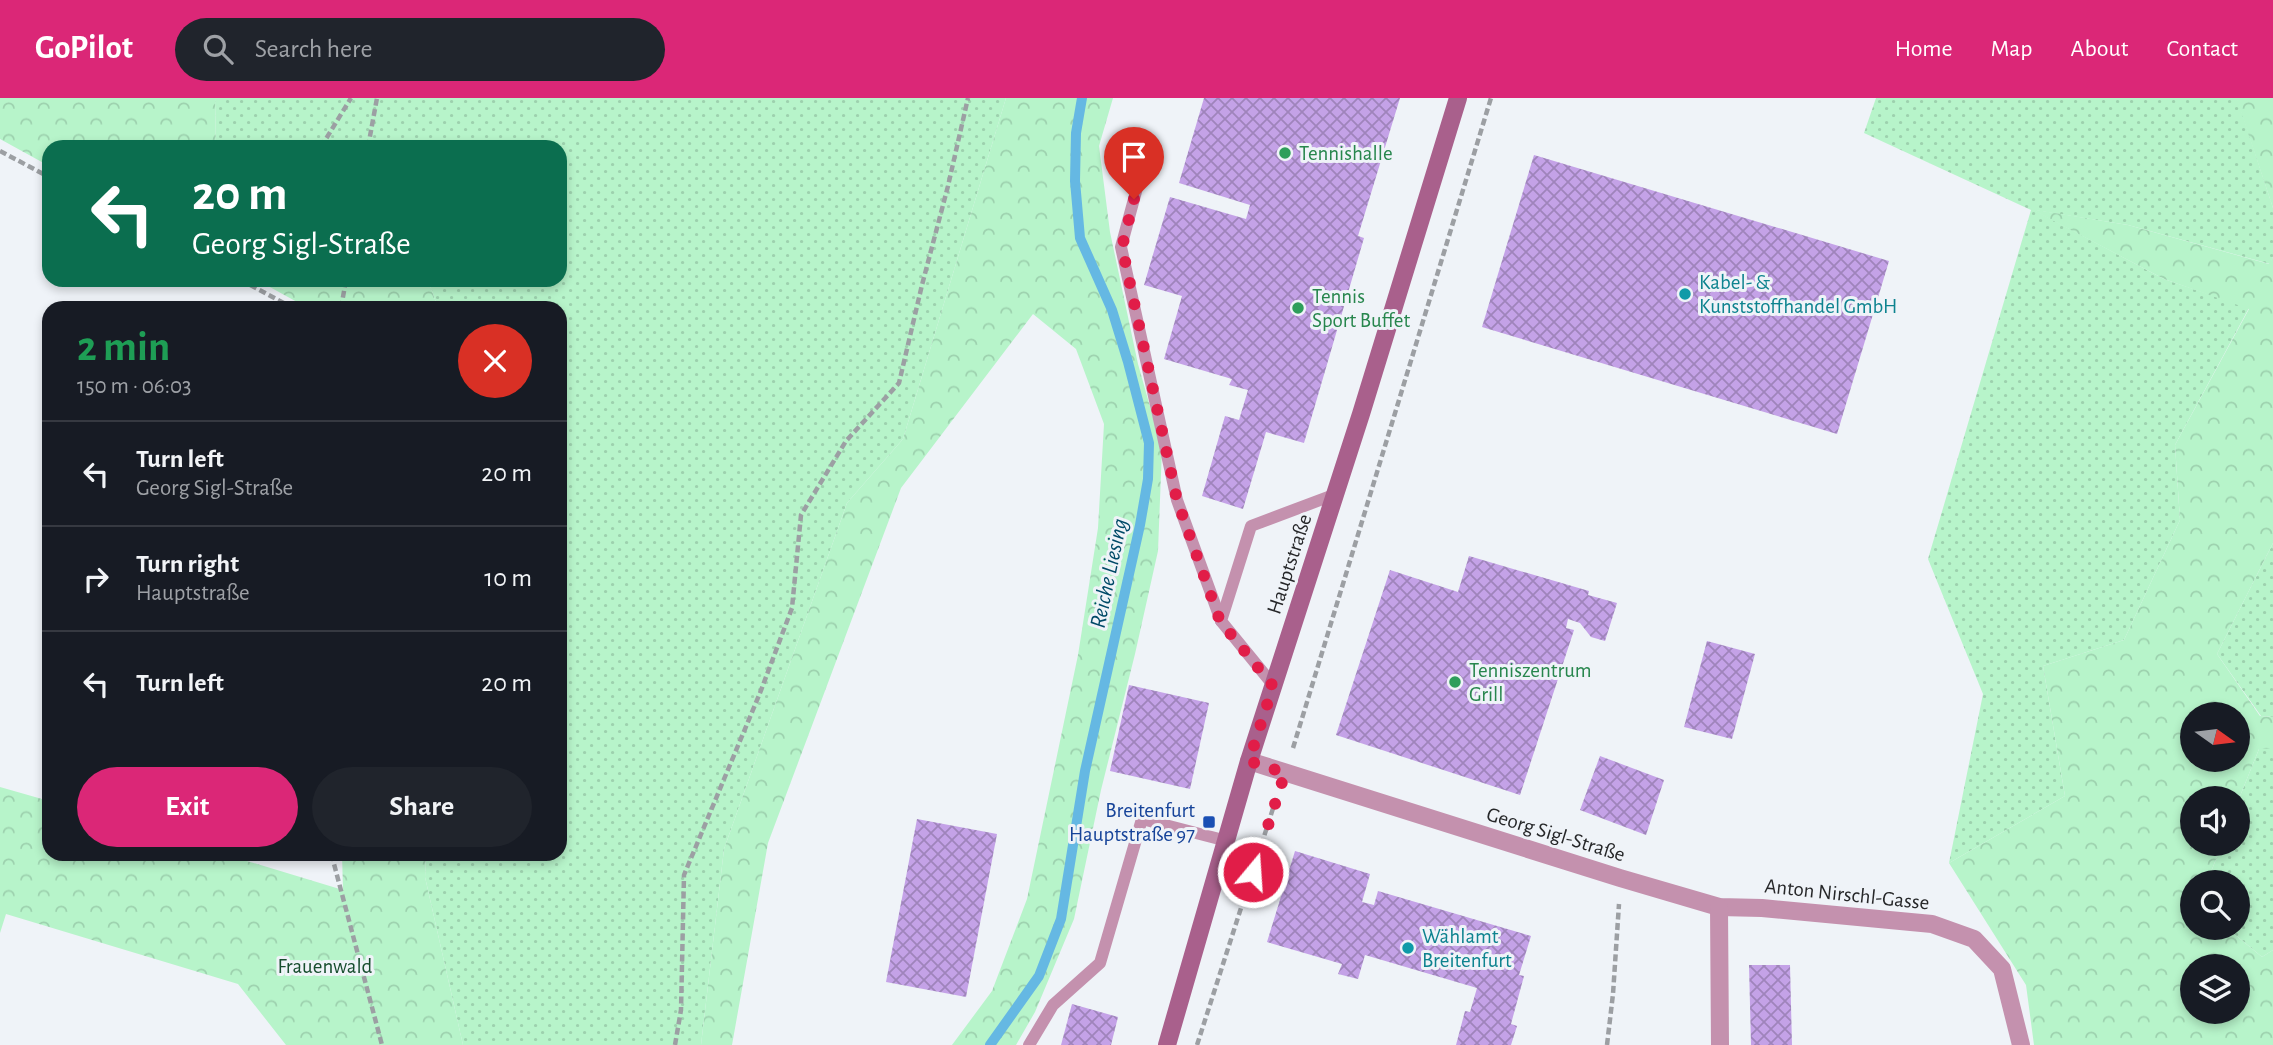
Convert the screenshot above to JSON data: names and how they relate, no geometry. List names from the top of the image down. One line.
{"streets":{"main road":["Hauptstraße"],"street":["Georg Sigl-Straße","Anton Nirschl-Gasse"]},"crossings":[["Hauptstraße","Georg Sigl-Straße"],["Georg Sigl-Straße","Anton Nirschl-Gasse"]],"water":["Reiche Liesing"],"parks":["Frauenwald"],"places":{"other":["Tennishalle","Kabel- & Kunststoffhandel GmbH","Tennis Sport Buffet","Tenniszentrum Grill","Wählamt Breitenfurt"],"transit":["Breitenfurt Hauptstraße 97"]},"north":"right","page":{"header":"GoPilot","search":"Search here","nav":["Home","Map","About","Contact"],"turn":["20 m","Georg Sigl-Straße"],"heading":["2 min","150 m · 06:03"],"list":[{"name":"Turn left","note":"Georg Sigl-Straße","value":"20 m"},{"name":"Turn right","note":"Hauptstraße","value":"10 m"},{"name":"Turn left","value":"20 m"}],"buttons":["Exit","Share"]}}
